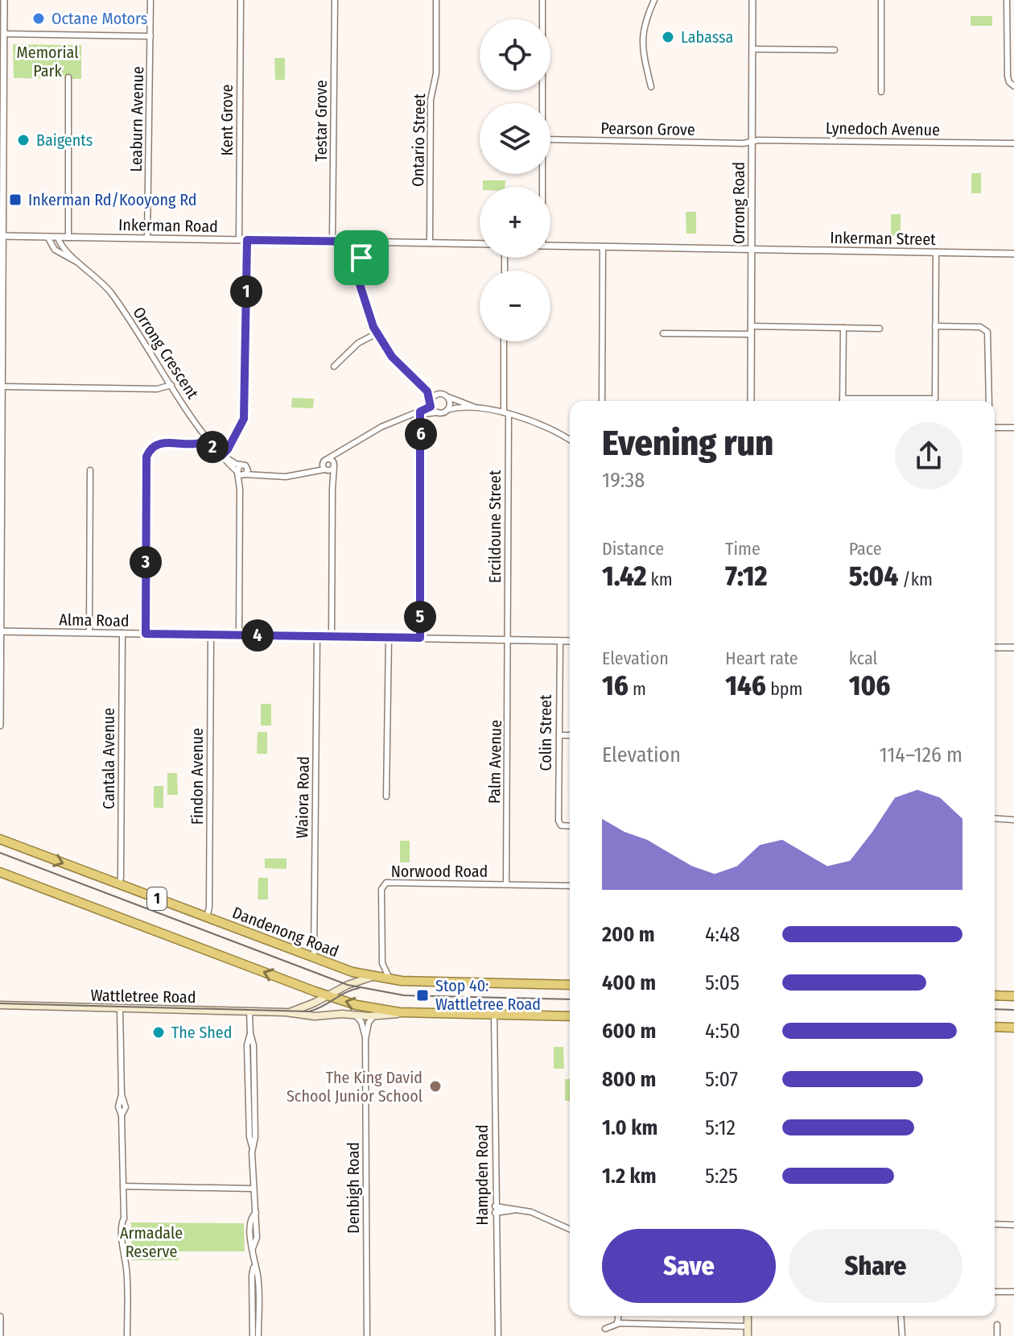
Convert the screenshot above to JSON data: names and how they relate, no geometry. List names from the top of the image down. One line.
{"streets":{"highway":["1","Dandenong Road"],"main road":["Wattletree Road"],"street":["Leaburn Avenue","Kent Grove","Testar Grove","Pearson Grove","Lynedoch Avenue","Ontario Street","Orrong Road","Inkerman Road","Inkerman Street","Orrong Crescent","Ercildoune Street","Alma Road","Colin Street","Cantala Avenue","Palm Avenue","Findon Avenue","Waiora Road","Norwood Road","Hampden Road","Denbigh Road"]},"crossings":[["Leaburn Avenue","Inkerman Road"],["Kent Grove","Inkerman Road"],["Testar Grove","Inkerman Road"],["Pearson Grove","Lynedoch Avenue"],["Pearson Grove","Orrong Road"],["Lynedoch Avenue","Orrong Road"],["Ontario Street","Inkerman Road"],["Orrong Road","Inkerman Street"],["Inkerman Road","Orrong Crescent"],["Ercildoune Street","Alma Road"],["Ercildoune Street","Palm Avenue"],["Alma Road","Colin Street"],["Alma Road","Cantala Avenue"],["Alma Road","Palm Avenue"],["Alma Road","Findon Avenue"],["Alma Road","Waiora Road"],["Cantala Avenue","Dandenong Road"],["Palm Avenue","Norwood Road"],["Findon Avenue","Dandenong Road"],["Waiora Road","Dandenong Road"],["Norwood Road","Dandenong Road"],["1","Wattletree Road"],["1","Hampden Road"],["Dandenong Road","Wattletree Road"],["Wattletree Road","Denbigh Road"]],"parks":["Memorial Park","Armadale Reserve"],"places":{"other":["Octane Motors","Labassa","Baigents","The Shed","The King David School Junior School"],"transit":["Inkerman Rd/Kooyong Rd","Stop 40: Wattletree Road"]},"page":{"map_buttons":["+","−"],"pins":["1","6","2","3","5","4"],"heading":["Evening run","19:38"],"stats":[["Distance","1.42 km"],["Time","7:12"],["Pace","5:04 /km"],["Elevation","16 m"],["Heart rate","146 bpm"],["kcal","106"]],"chart":["Elevation","114–126 m"],"list":[{"name":"200 m","note":"4:48"},{"name":"400 m","note":"5:05"},{"name":"600 m","note":"4:50"},{"name":"800 m","note":"5:07"},{"name":"1.0 km","note":"5:12"},{"name":"1.2 km","note":"5:25"}],"buttons":["Save","Share"]}}
